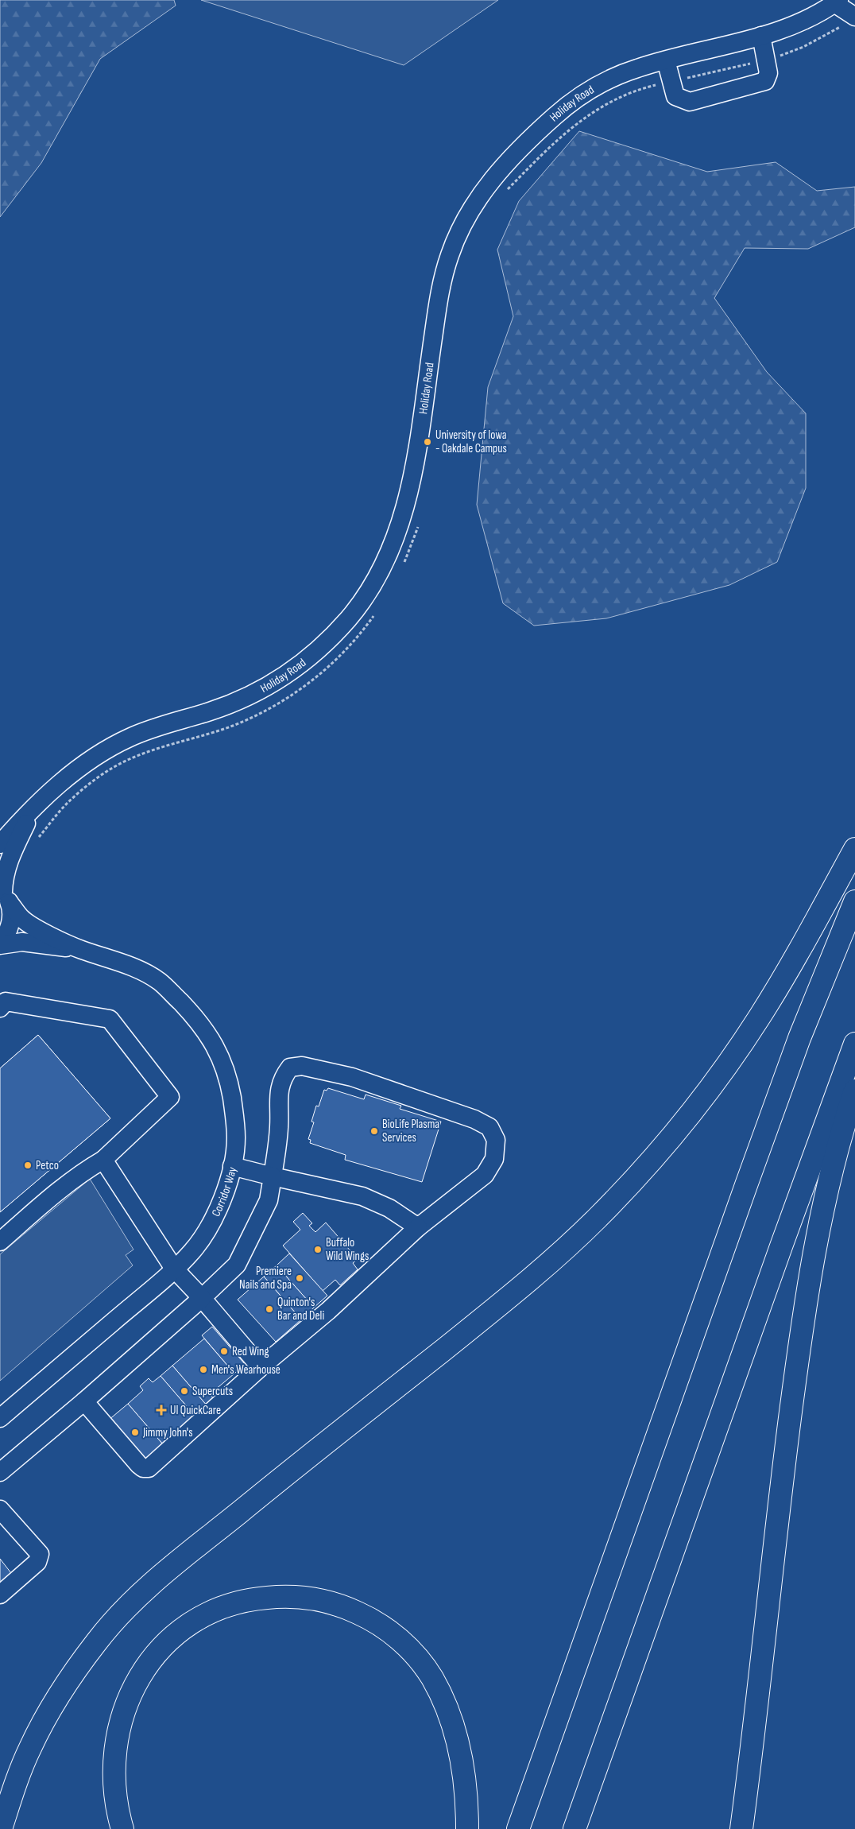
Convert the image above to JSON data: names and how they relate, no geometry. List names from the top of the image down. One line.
{"streets":{"street":["Holiday Road","Corridor Way"]},"crossings":[["Holiday Road","Corridor Way"]],"places":{"other":["University of Iowa - Oakdale Campus","BioLife Plasma Services","Petco","Buffalo Wild Wings","Premiere Nails and Spa","Quinton's Bar and Deli","Red Wing","Men's Wearhouse","Supercuts","Jimmy John's"],"health":["UI QuickCare"]}}
